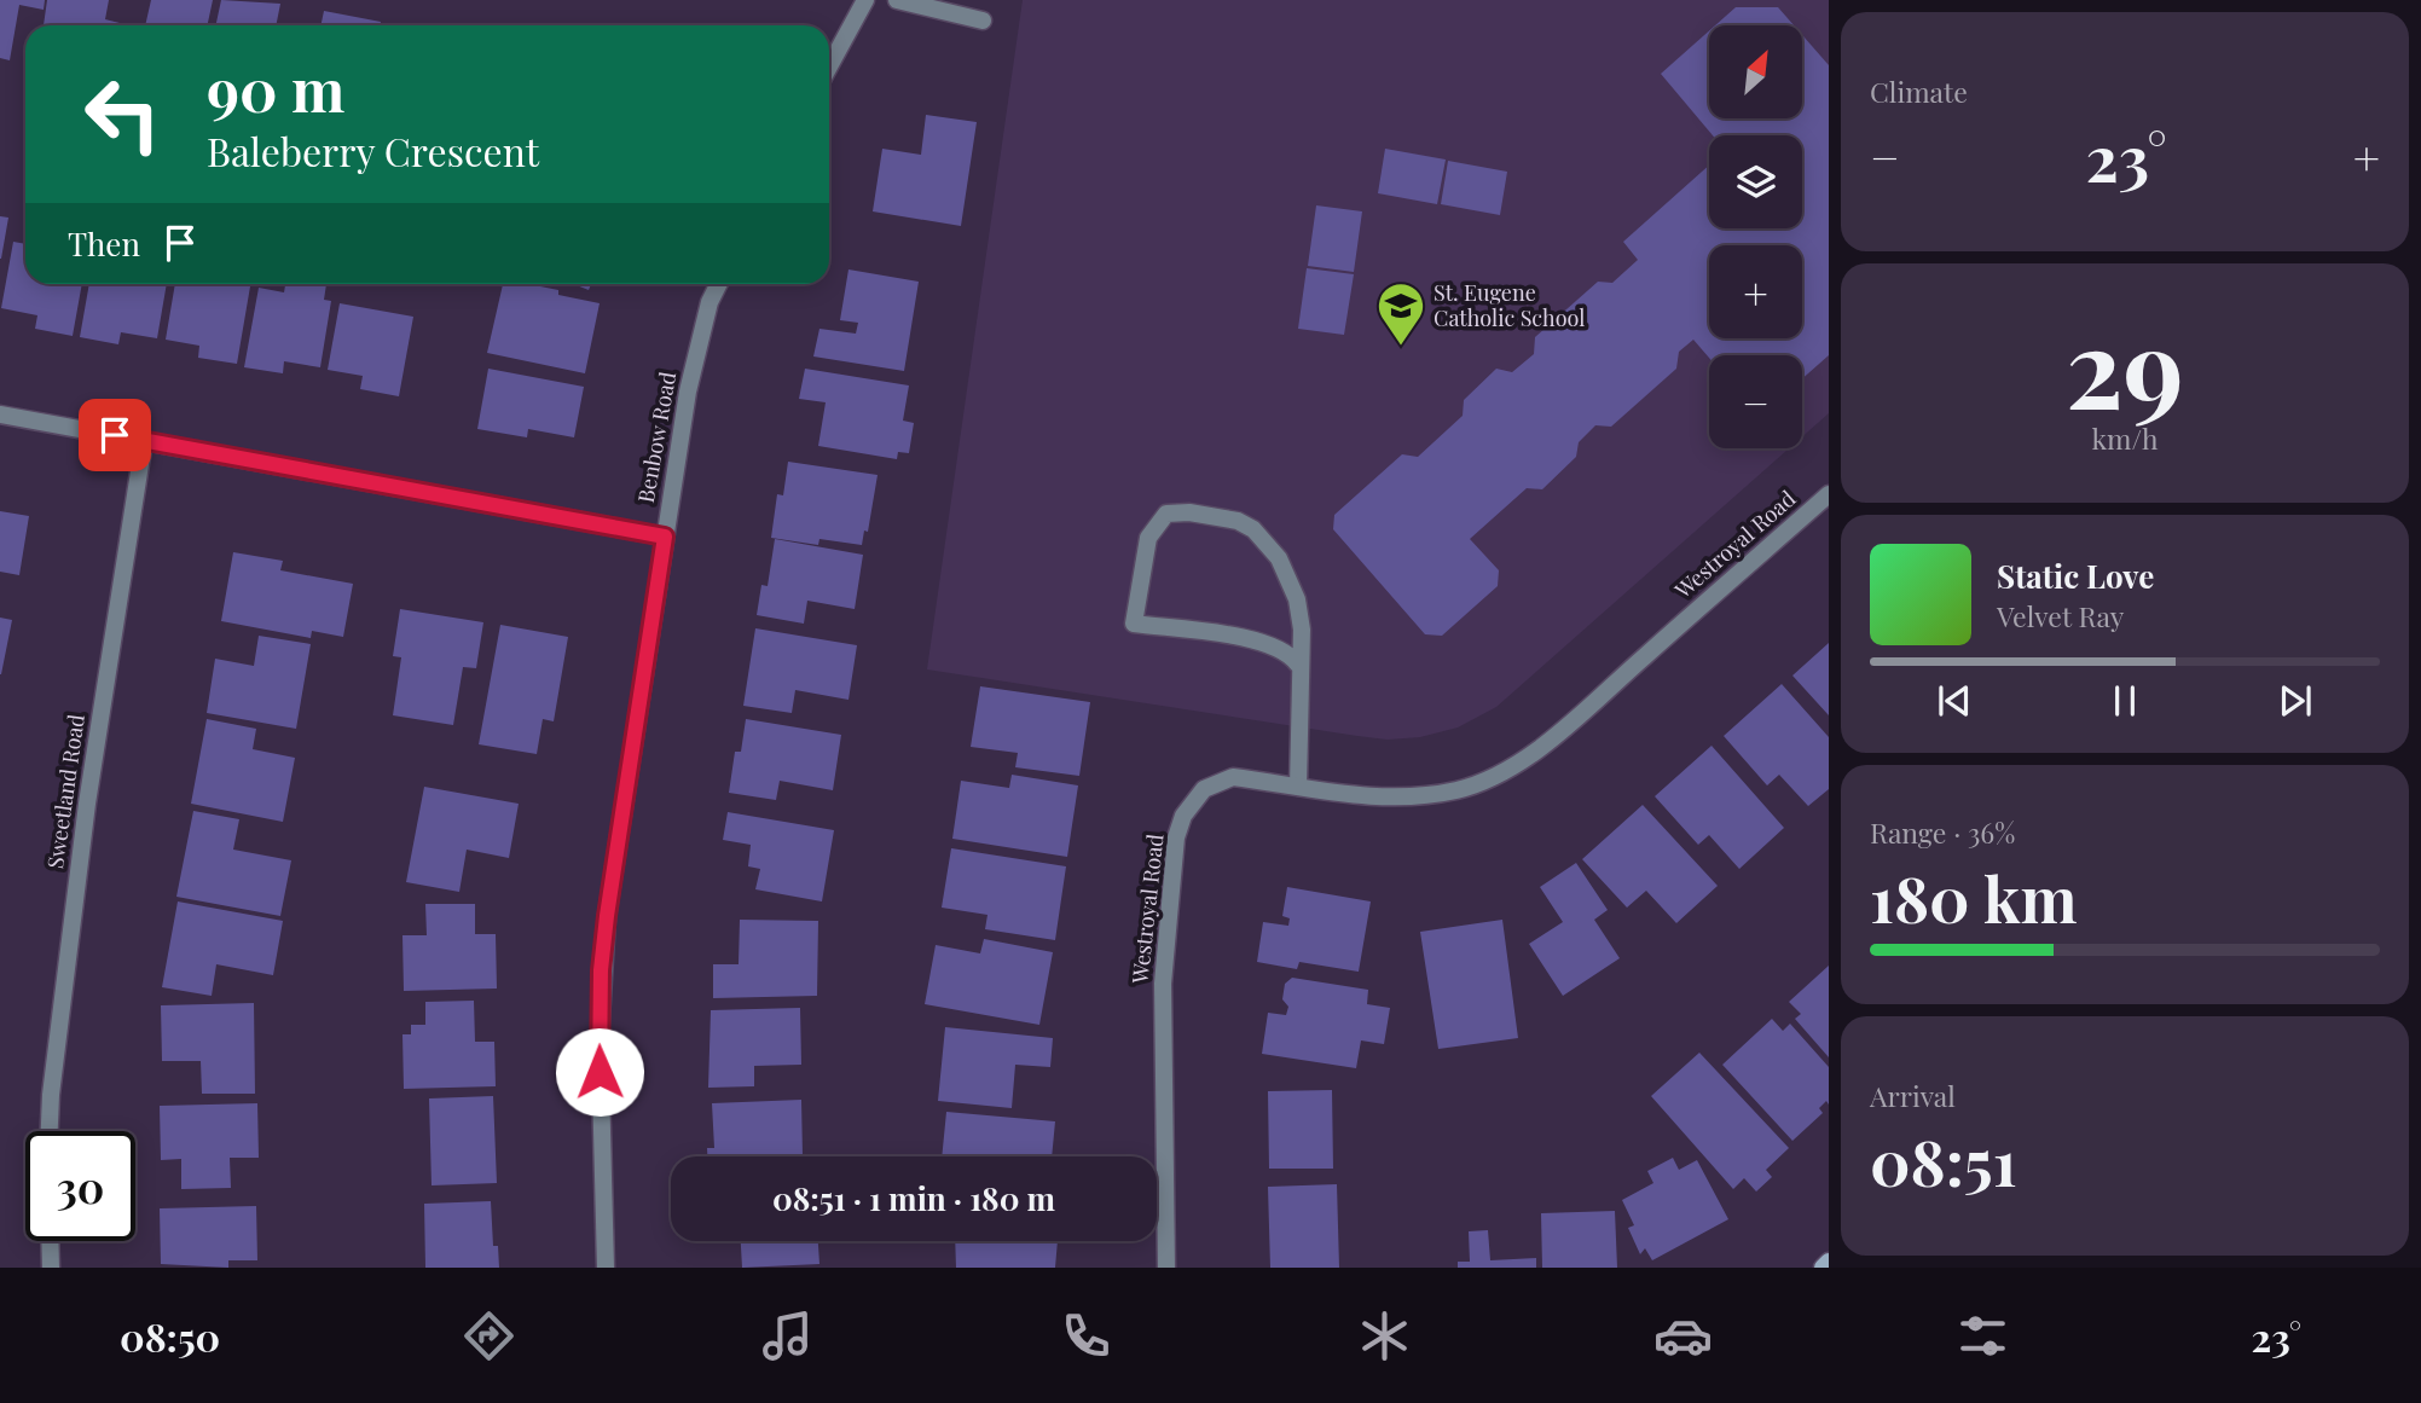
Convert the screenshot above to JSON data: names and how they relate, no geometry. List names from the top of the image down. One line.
{"streets":{"street":["Benbow Road","Westroyal Road","Sweetland Road"]},"places":{"school or university":["St. Eugene Catholic School"]},"north":"top right","page":{"tile":["Climate",["29","km/h"],["Range · 36%","180 km"],["Arrival","08:51"]],"map_buttons":["+","−"],"turn":["90 m","Baleberry Crescent"],"heat":["−","23°","+"],"then":"Then","song":["Static Love","Velvet Ray"],"limit":"30","trip":"08:51 · 1 min · 180 m","tabs":["08:50","23°"]}}
